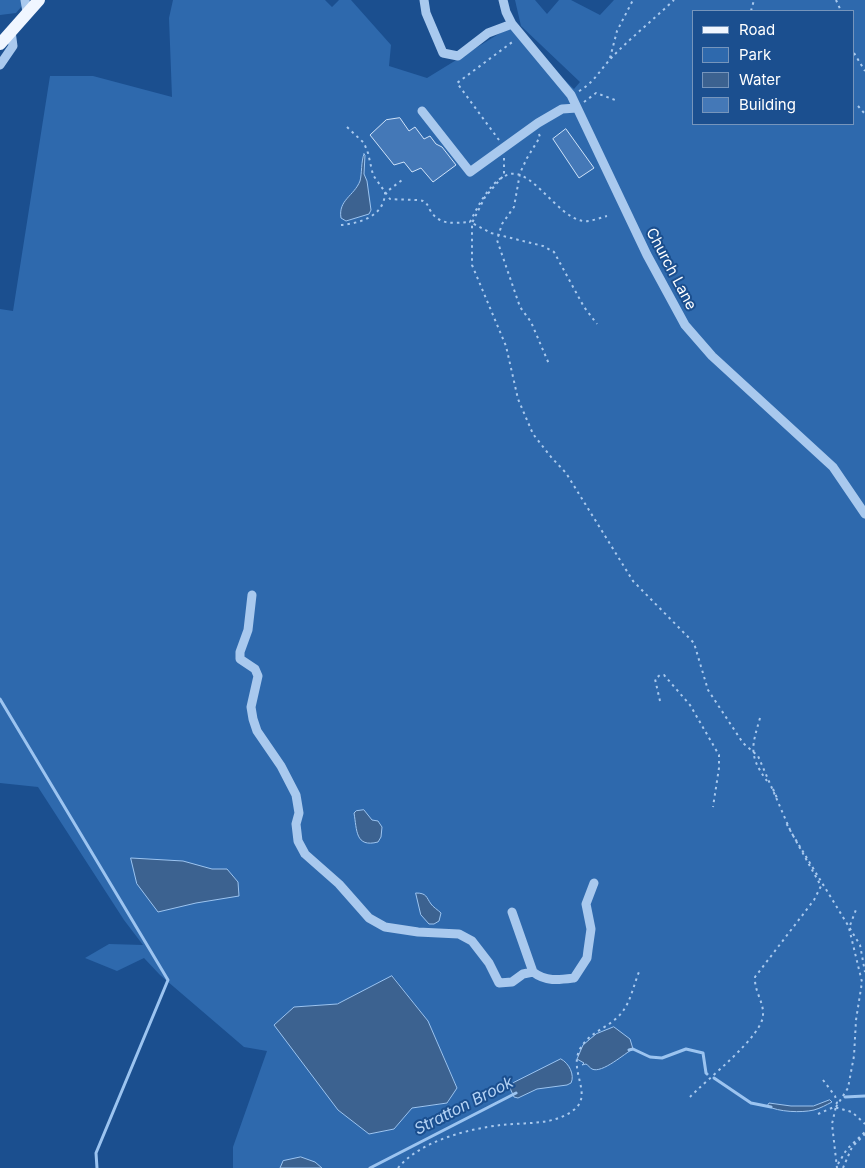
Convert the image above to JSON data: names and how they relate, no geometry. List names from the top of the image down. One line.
{"streets":{"street":["Church Lane"]},"water":["Stratton Brook"],"legend":["Road","Park","Water","Building"]}
